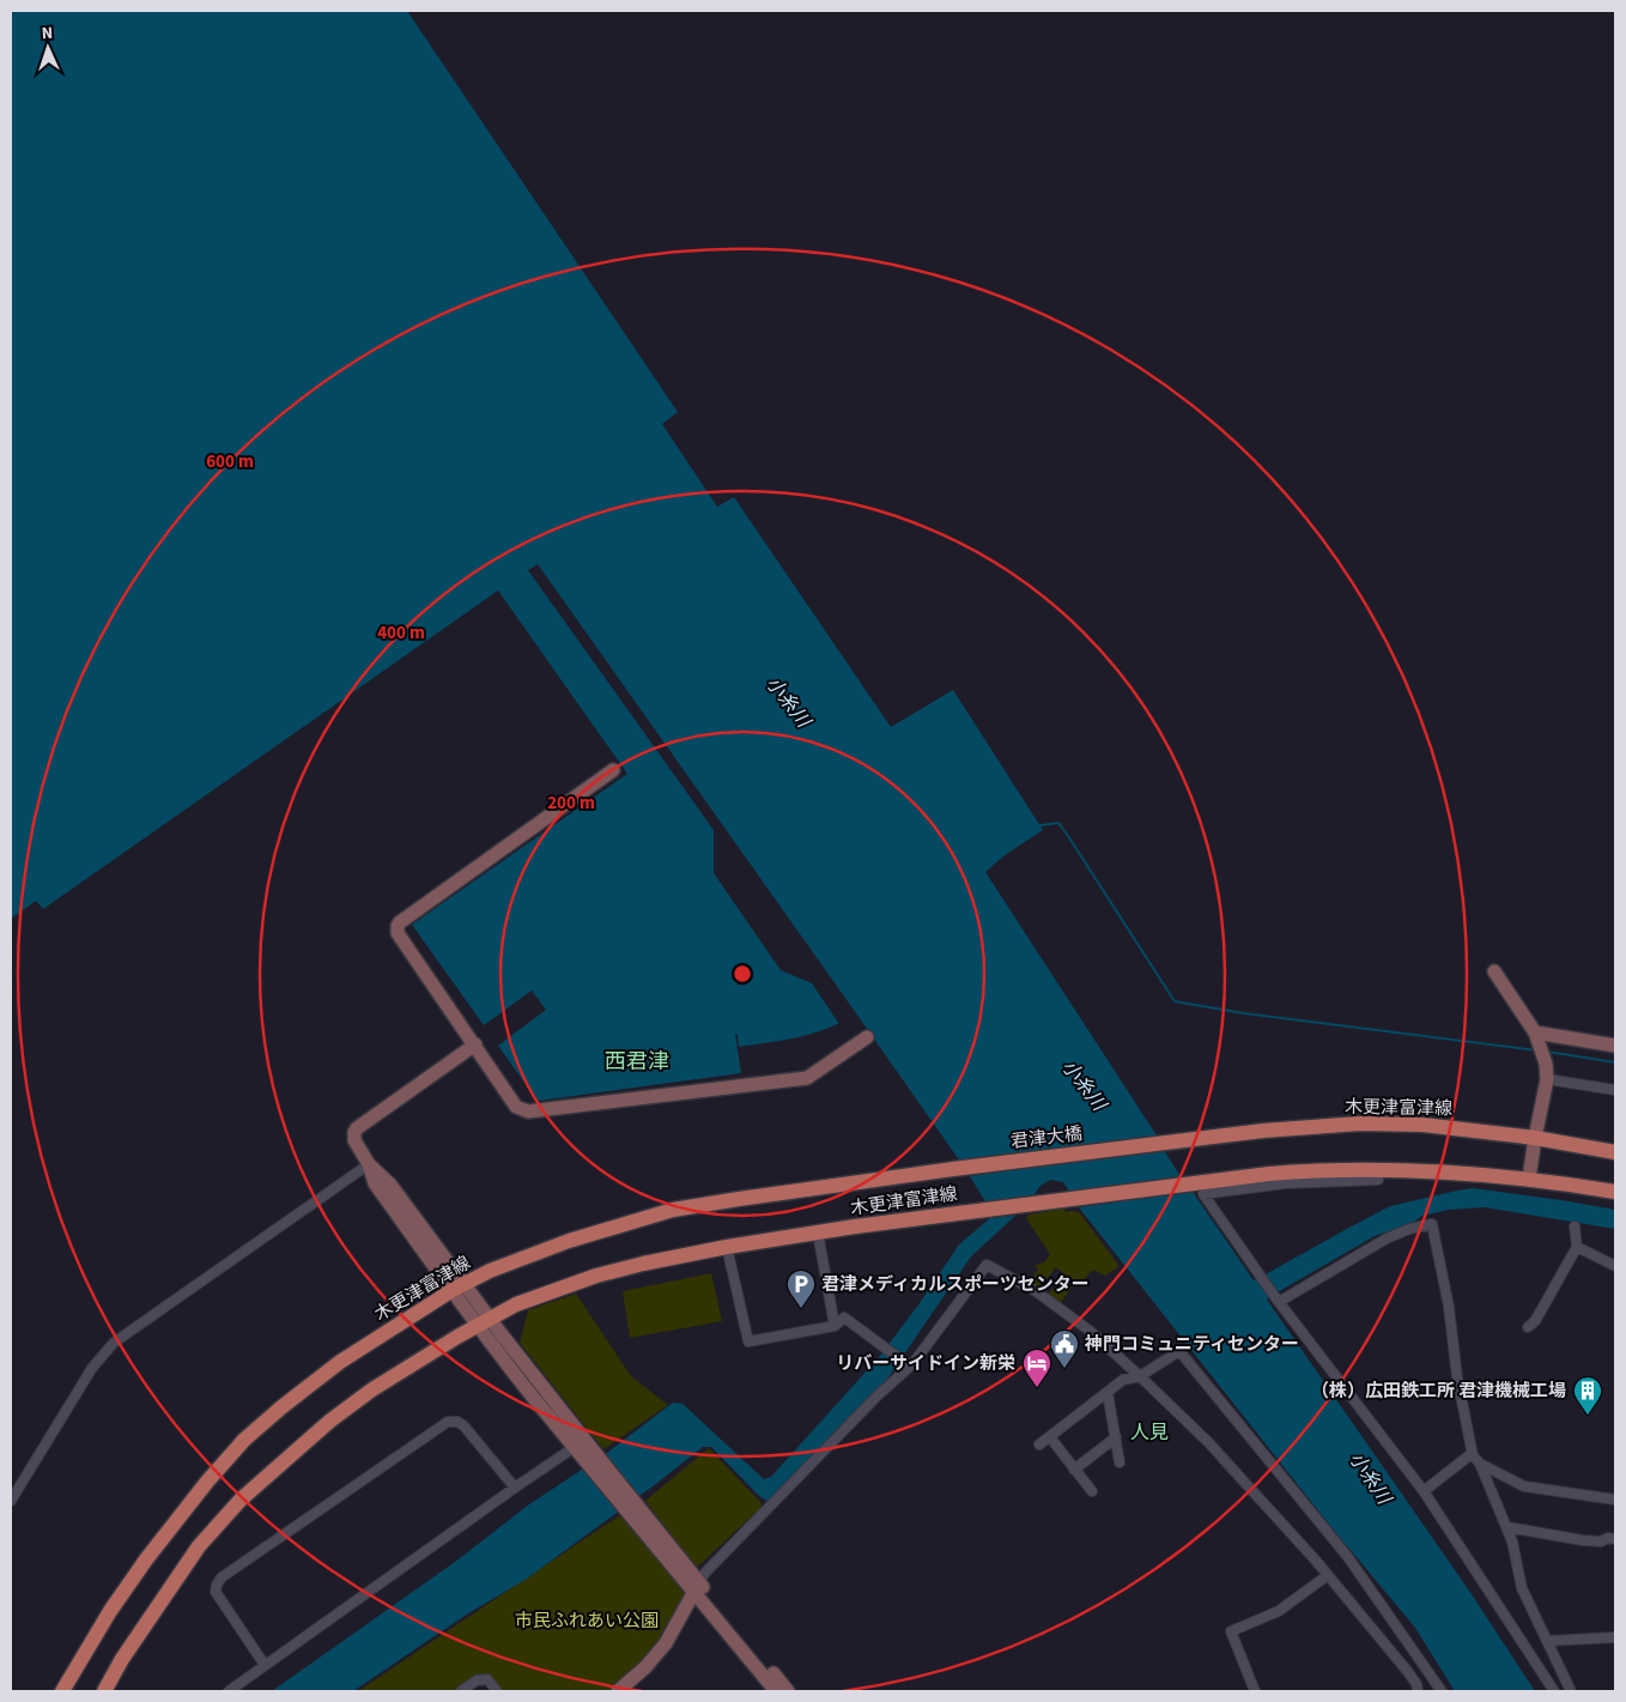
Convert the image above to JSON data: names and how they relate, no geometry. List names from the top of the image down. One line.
{"streets":{"main road":["木更津富津線","君津大橋"]},"crossings":[["木更津富津線","君津大橋"]],"districts":["西君津","人見"],"water":["小糸川"],"parks":["市民ふれあい公園"],"places":{"parking":["君津メディカルスポーツセンター"],"public building":["神門コミュニティセンター"],"hotel":["リバーサイドイン新栄"],"building":["（株）広田鉄工所 君津機械工場"]},"north":"top","rings":["600 m","400 m","200 m"]}
